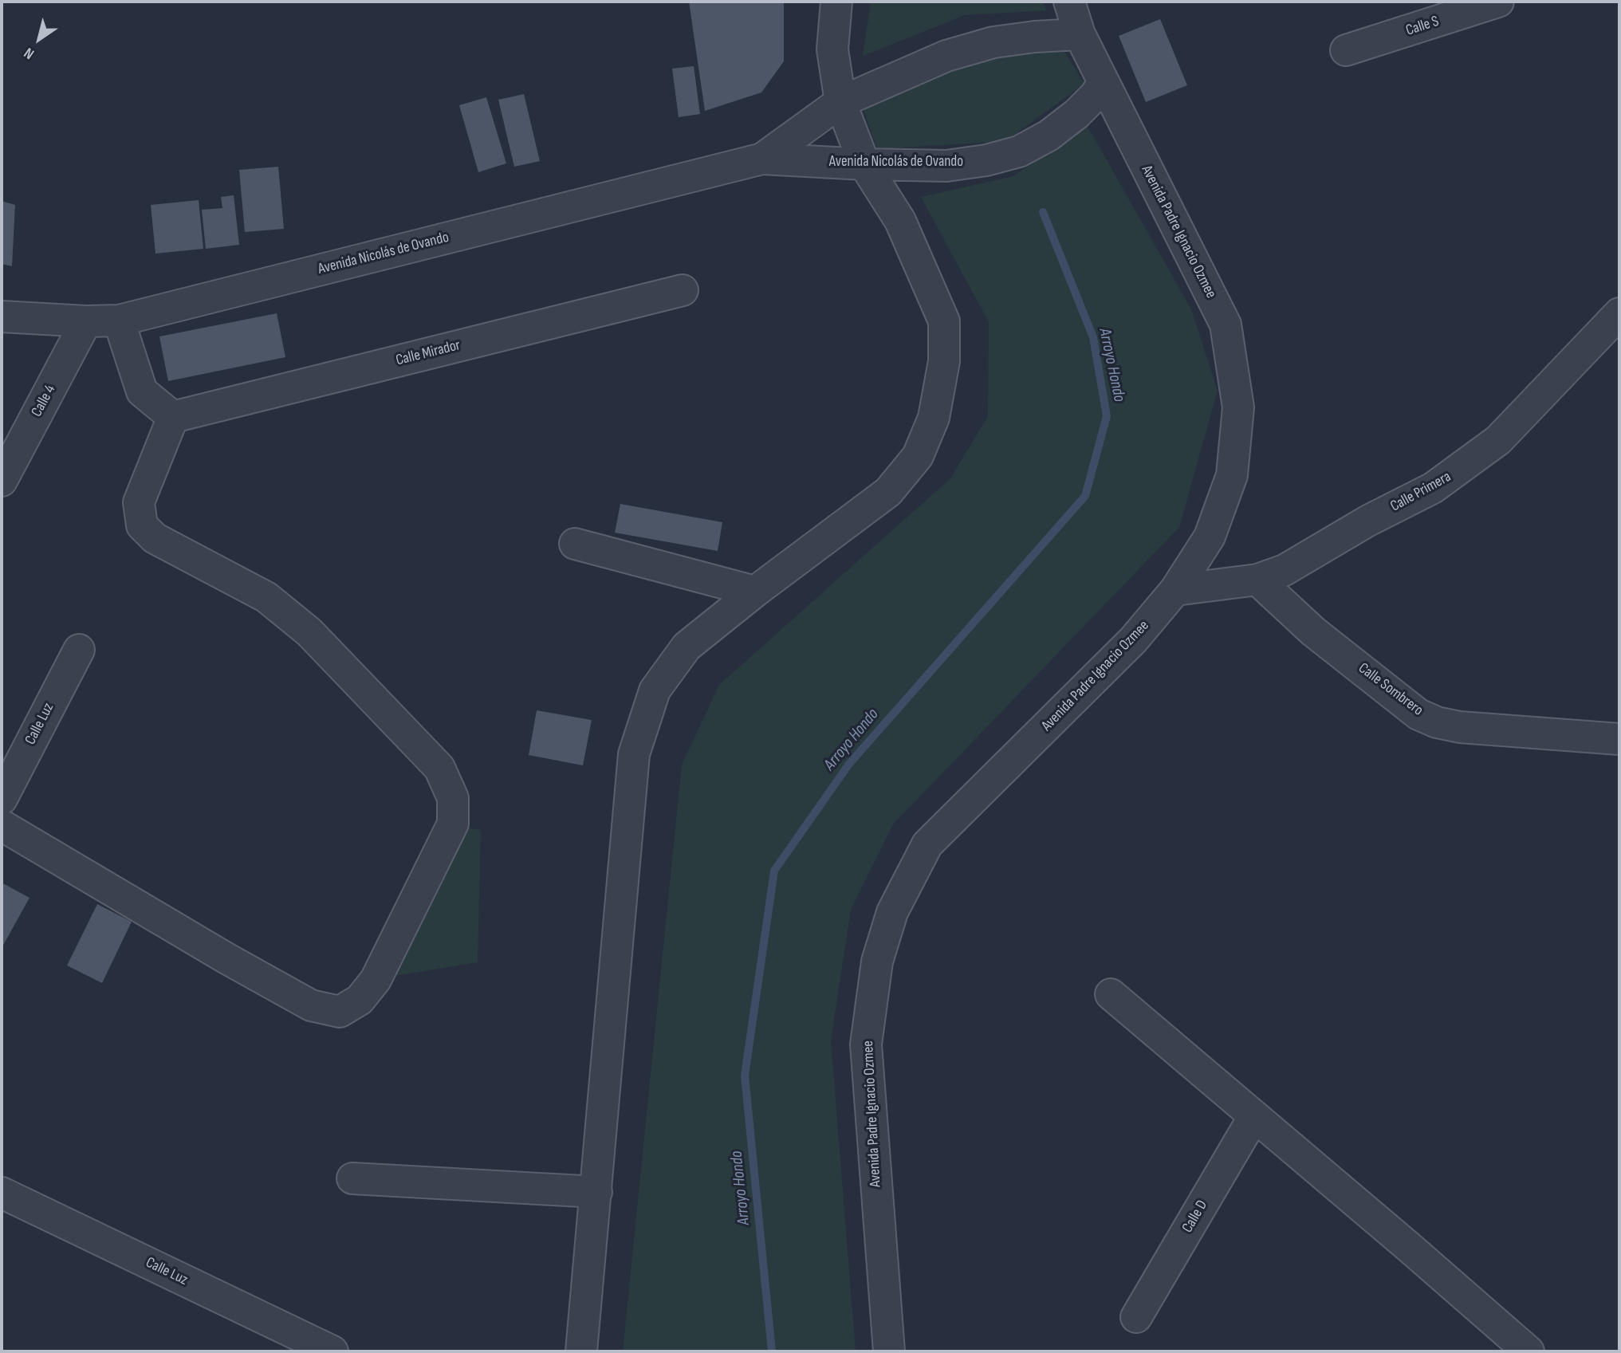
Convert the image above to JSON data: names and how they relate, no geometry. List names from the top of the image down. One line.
{"streets":{"street":["Calle S","Avenida Nicolás de Ovando","Avenida Padre Ignacio Ozmee","Calle Mirador","Calle 4","Calle Primera","Calle Sombrero","Calle Luz","Calle D"]},"crossings":[["Avenida Nicolás de Ovando","Avenida Padre Ignacio Ozmee"],["Avenida Nicolás de Ovando","Calle 4"],["Avenida Padre Ignacio Ozmee","Calle Primera"],["Calle Primera","Calle Sombrero"]],"water":["Arroyo Hondo"],"north":"bottom left"}
